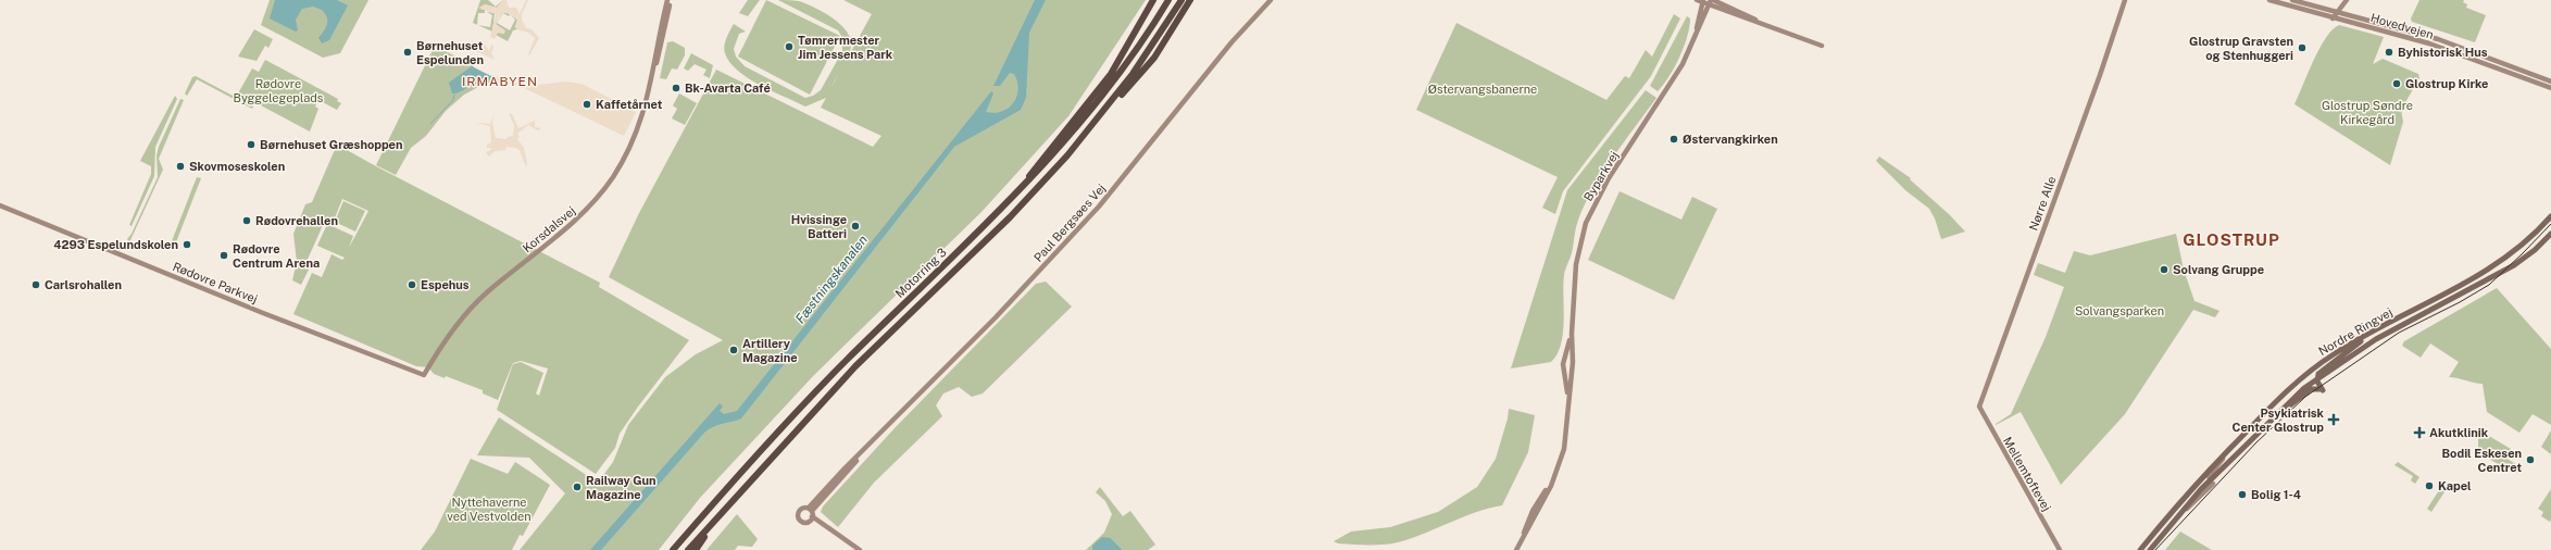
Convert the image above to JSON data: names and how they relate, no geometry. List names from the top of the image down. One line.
{"streets":{"highway":["Motorring 3"],"main road":["Nordre Ringvej"],"street":["Hovedvejen","Byparkvej","Nørre Alle","Paul Bergsøes Vej","Korsdalsvej","Rødovre Parkvej","Mellemtoftevej"]},"crossings":[["Nørre Alle","Mellemtoftevej"],["Korsdalsvej","Rødovre Parkvej"]],"districts":["IRMABYEN","GLOSTRUP"],"water":["Fæstningskanalen"],"parks":["Rødovre Byggelegeplads","Østervangsbanerne","Glostrup Søndre Kirkegård","Solvangsparken","Nyttehaverne ved Vestvolden"],"places":{"other":["Tømrermester Jim Jessens Park","Glostrup Gravsten og Stenhuggeri","Børnehuset Espelunden","Byhistorisk Hus","Glostrup Kirke","Bk-Avarta Café","Kaffetårnet","Østervangkirken","Børnehuset Græshoppen","Skovmoseskolen","Rødovrehallen","Hvissinge Batteri","4293 Espelundskolen","Rødovre Centrum Arena","Solvang Gruppe","Carlsrohallen","Espehus","Artillery Magazine","Bodil Eskesen Centret","Kapel","Railway Gun Magazine","Bolig 1-4"],"health":["Psykiatrisk Center Glostrup","Akutklinik"]}}
